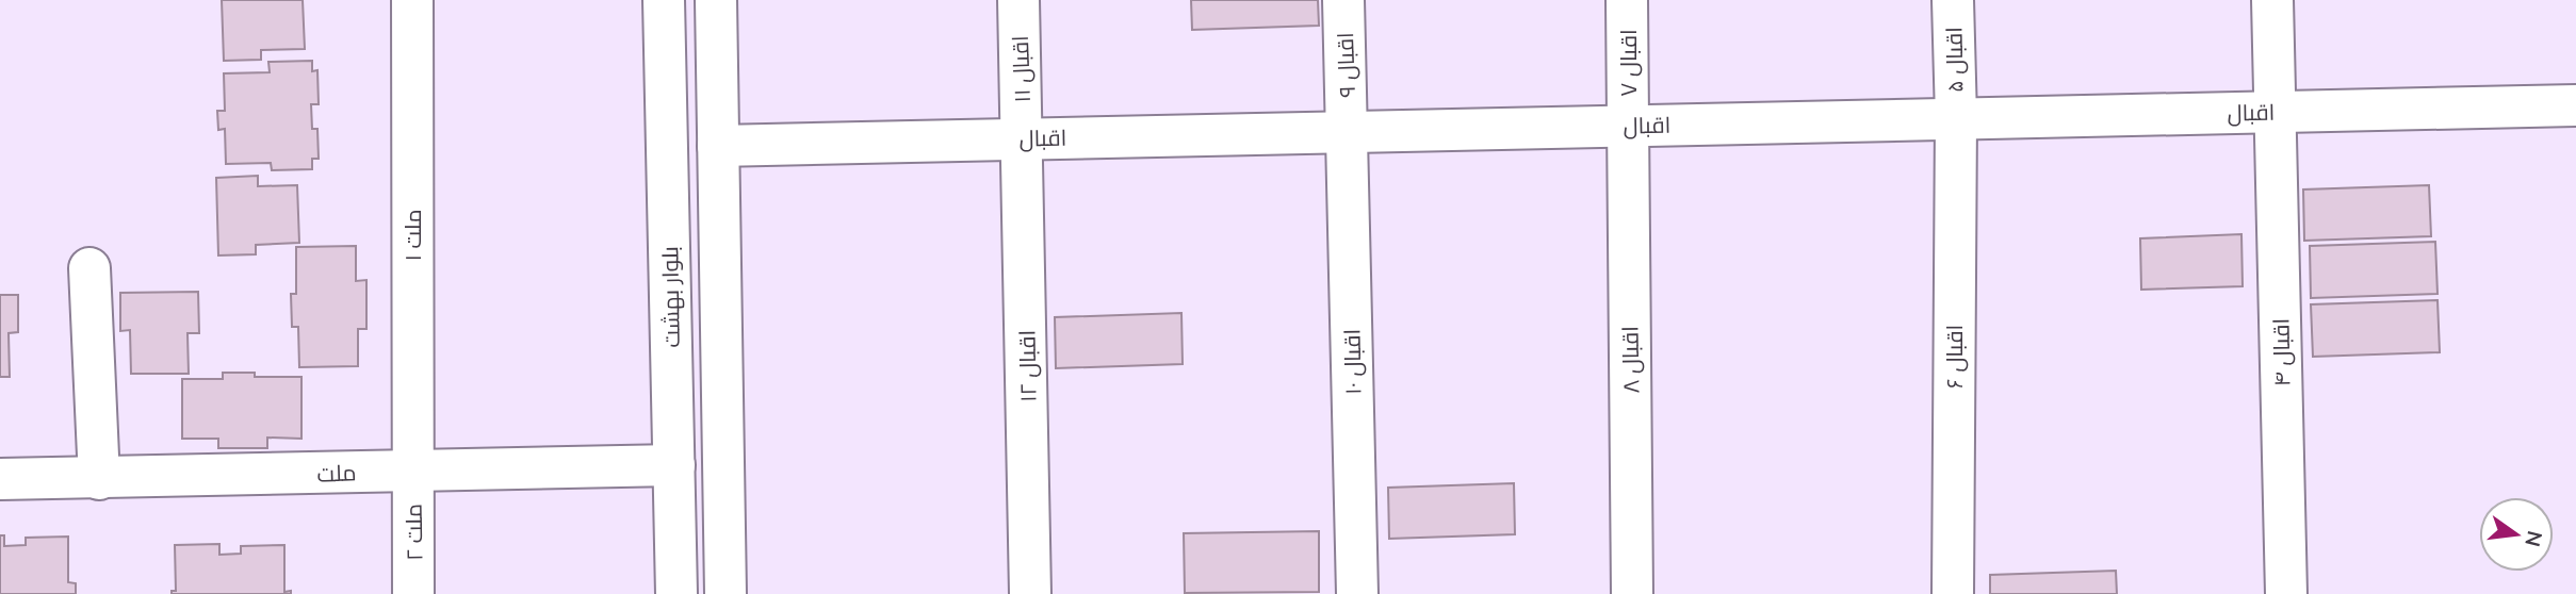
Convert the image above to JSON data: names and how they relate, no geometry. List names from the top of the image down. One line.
{"streets":{"street":["اقبال ۵","اقبال ۷","اقبال ۹","اقبال ۱۱","اقبال","ملت ۱","بلوار بهشت","اقبال ۴","اقبال ۶","اقبال ۸","اقبال ۱۰","اقبال ۱۲","ملت","ملت ۲"]},"crossings":[["اقبال ۵","اقبال"],["اقبال ۵","اقبال ۶"],["اقبال ۷","اقبال"],["اقبال ۷","اقبال ۸"],["اقبال ۹","اقبال"],["اقبال ۹","اقبال ۱۰"],["اقبال ۱۱","اقبال"],["اقبال ۱۱","اقبال ۱۲"],["اقبال","بلوار بهشت"],["اقبال","اقبال ۴"],["اقبال","اقبال ۶"],["اقبال","اقبال ۸"],["اقبال","اقبال ۱۰"],["اقبال","اقبال ۱۲"],["ملت ۱","ملت"],["ملت ۱","ملت ۲"],["بلوار بهشت","ملت"],["ملت","ملت ۲"]],"north":"right"}
